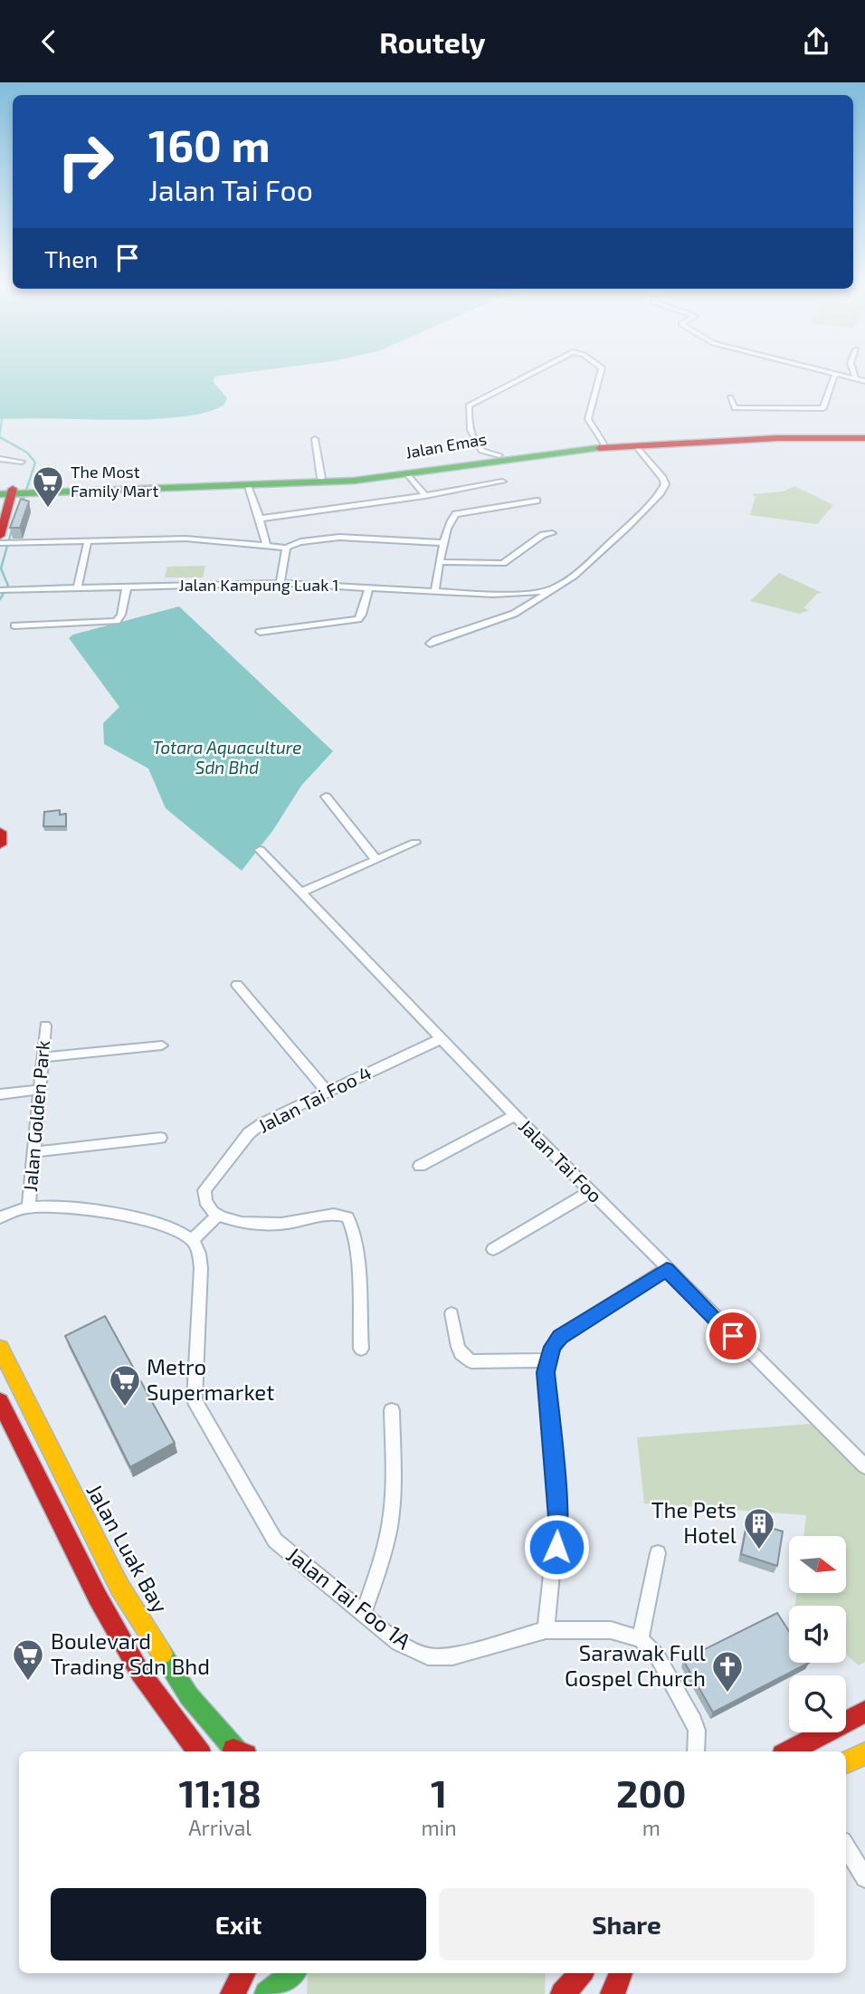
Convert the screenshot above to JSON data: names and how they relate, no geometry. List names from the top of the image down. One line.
{"streets":{"main road":["Jalan Emas","Jalan Luak Bay"],"street":["Jalan Kampung Luak 1","Jalan Tai Foo 4","Jalan Golden Park","Jalan Tai Foo","Jalan Tai Foo 1A"]},"crossings":[["Jalan Tai Foo 4","Jalan Tai Foo"]],"water":["Totara Aquaculture Sdn Bhd"],"places":{"supermarket":["The Most Family Mart","Metro Supermarket","Boulevard Trading Sdn Bhd"],"building":["The Pets Hotel"],"church":["Sarawak Full Gospel Church"]},"north":"right","page":{"header":"Routely","turn":["160 m","Jalan Tai Foo"],"then":"Then","eta":["11:18","Arrival","1","min","200","m"],"buttons":["Exit","Share"]}}
